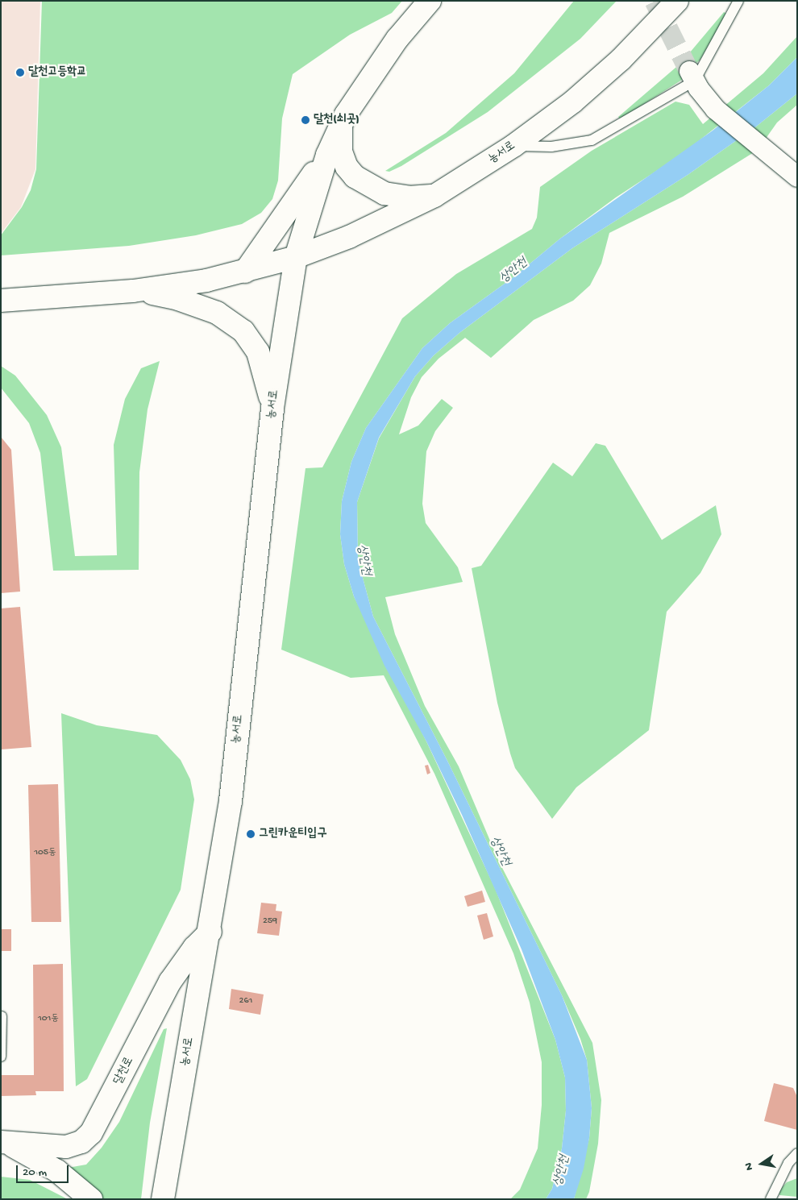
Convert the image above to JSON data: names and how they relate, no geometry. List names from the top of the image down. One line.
{"streets":{"street":["농서로","달천로"]},"crossings":[["농서로","달천로"]],"water":["상안천"],"places":["달천고등학교","달천(쇠곳)","그린카운티입구"],"house_numbers":["105동","259","261","101동"],"scale_bar":"20 m","north":"left"}
